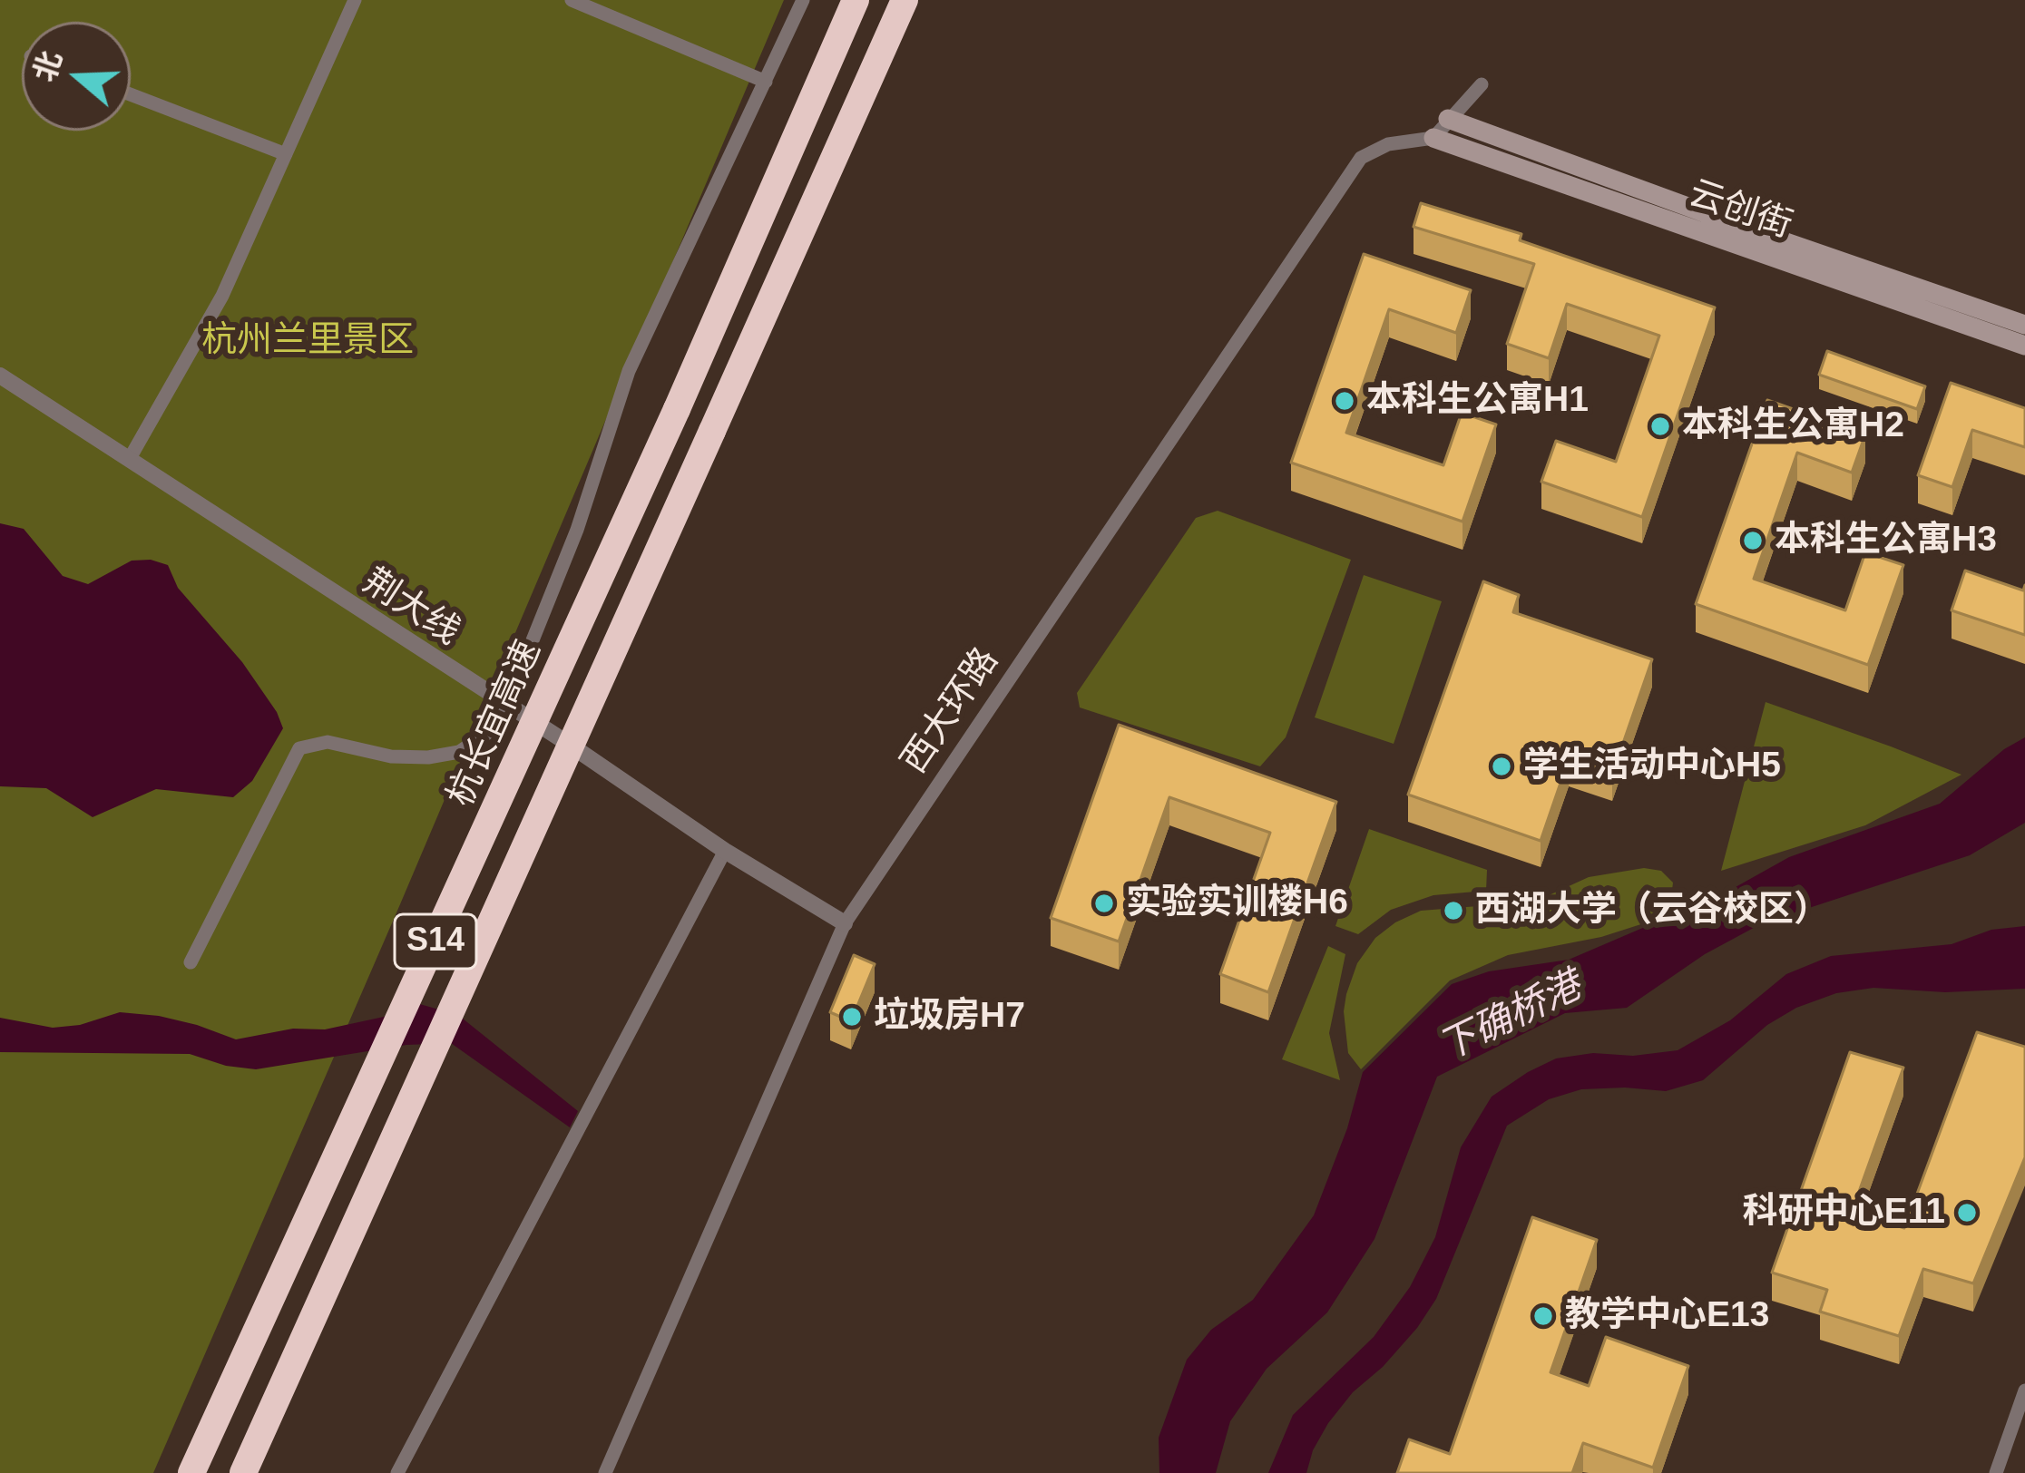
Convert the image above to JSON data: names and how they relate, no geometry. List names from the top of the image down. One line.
{"streets":{"highway":["杭长宜高速","S14"],"main road":["云创街"],"street":["荆大线","西大环路"]},"crossings":[["云创街","西大环路"],["荆大线","西大环路"]],"water":["下确桥港"],"parks":["杭州兰里景区"],"places":["本科生公寓H1","本科生公寓H2","本科生公寓H3","学生活动中心H5","实验实训楼H6","西湖大学（云谷校区）","垃圾房H7","科研中心E11","教学中心E13"],"north":"left"}
